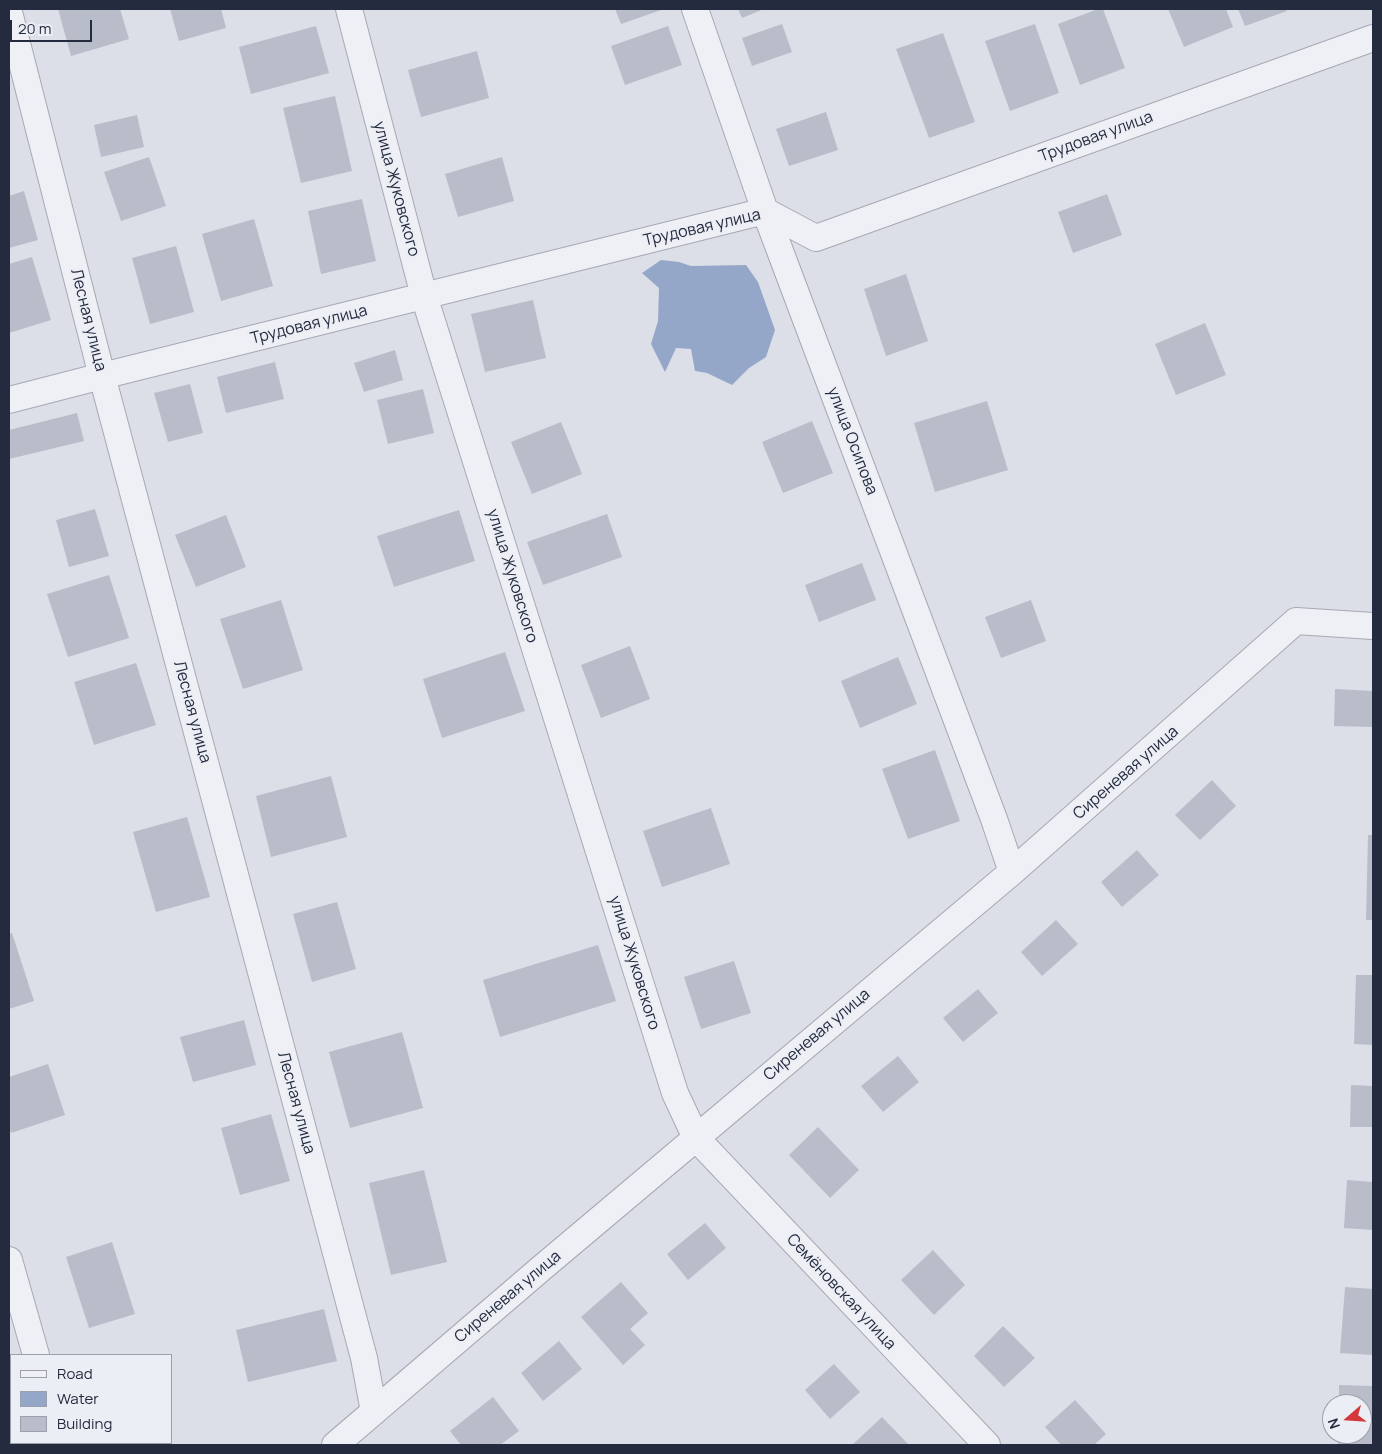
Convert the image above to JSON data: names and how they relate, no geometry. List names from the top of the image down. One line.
{"streets":{"street":["Трудовая улица","улица Жуковского","Лесная улица","улица Осипова","Сиреневая улица","Семёновская улица"]},"crossings":[["Трудовая улица","улица Жуковского"],["Трудовая улица","Лесная улица"],["Трудовая улица","улица Осипова"],["улица Жуковского","Сиреневая улица"],["улица Жуковского","Семёновская улица"],["Лесная улица","Сиреневая улица"],["улица Осипова","Сиреневая улица"],["Сиреневая улица","Семёновская улица"]],"legend":["Road","Water","Building"],"scale_bar":"20 m","north":"left"}
